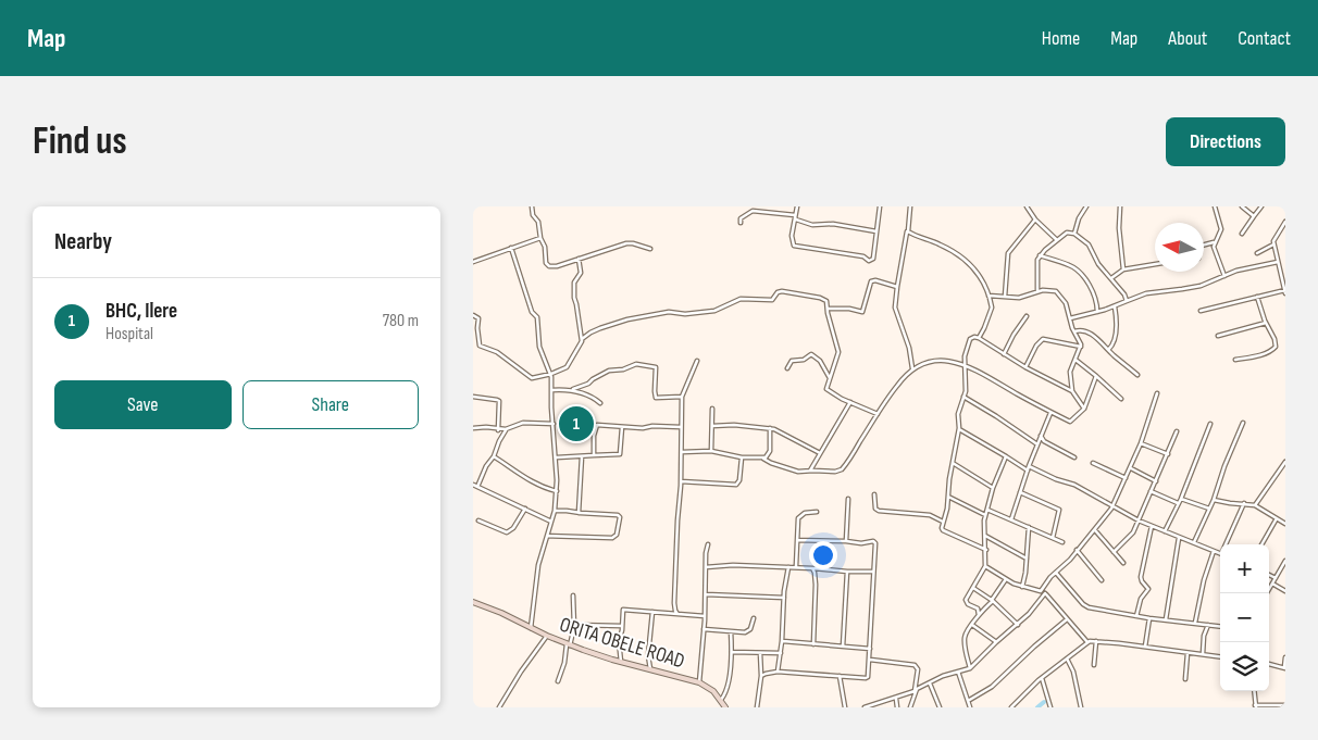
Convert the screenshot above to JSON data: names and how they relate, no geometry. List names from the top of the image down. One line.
{"streets":{"main road":["ORITA OBELE ROAD"]},"north":"left","page":{"header":"Map","nav":["Home","Map","About","Contact"],"buttons":["Directions",["Save","Share"]],"title":"Find us","heading":"Nearby","list":[{"mark":"1","name":"BHC, Ilere","note":"Hospital","value":"780 m"}],"pins":"1","map_buttons":["+","−"]}}
